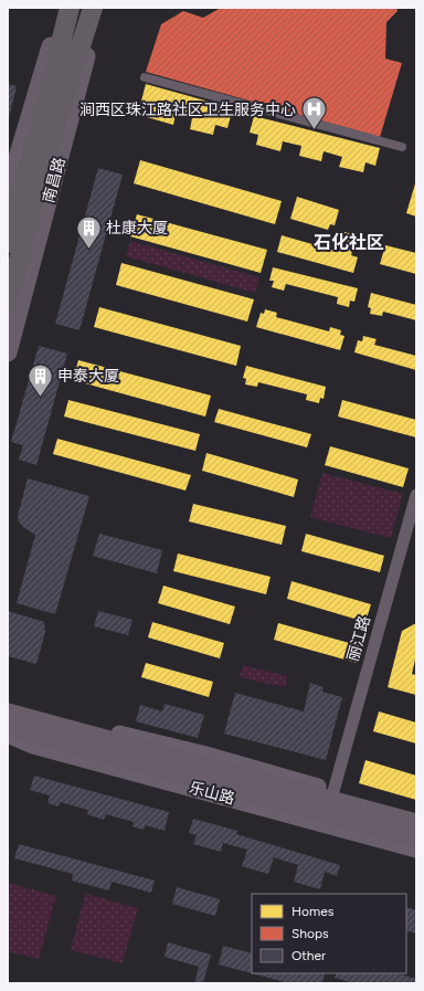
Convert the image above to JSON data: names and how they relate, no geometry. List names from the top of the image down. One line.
{"streets":{"highway":["南昌路"],"main road":["乐山路"],"street":["丽江路"]},"districts":["石化社区"],"places":{"hospital":["涧西区珠江路社区卫生服务中心"],"building":["杜康大厦","申泰大厦"]},"legend":["Homes","Shops","Other"]}
